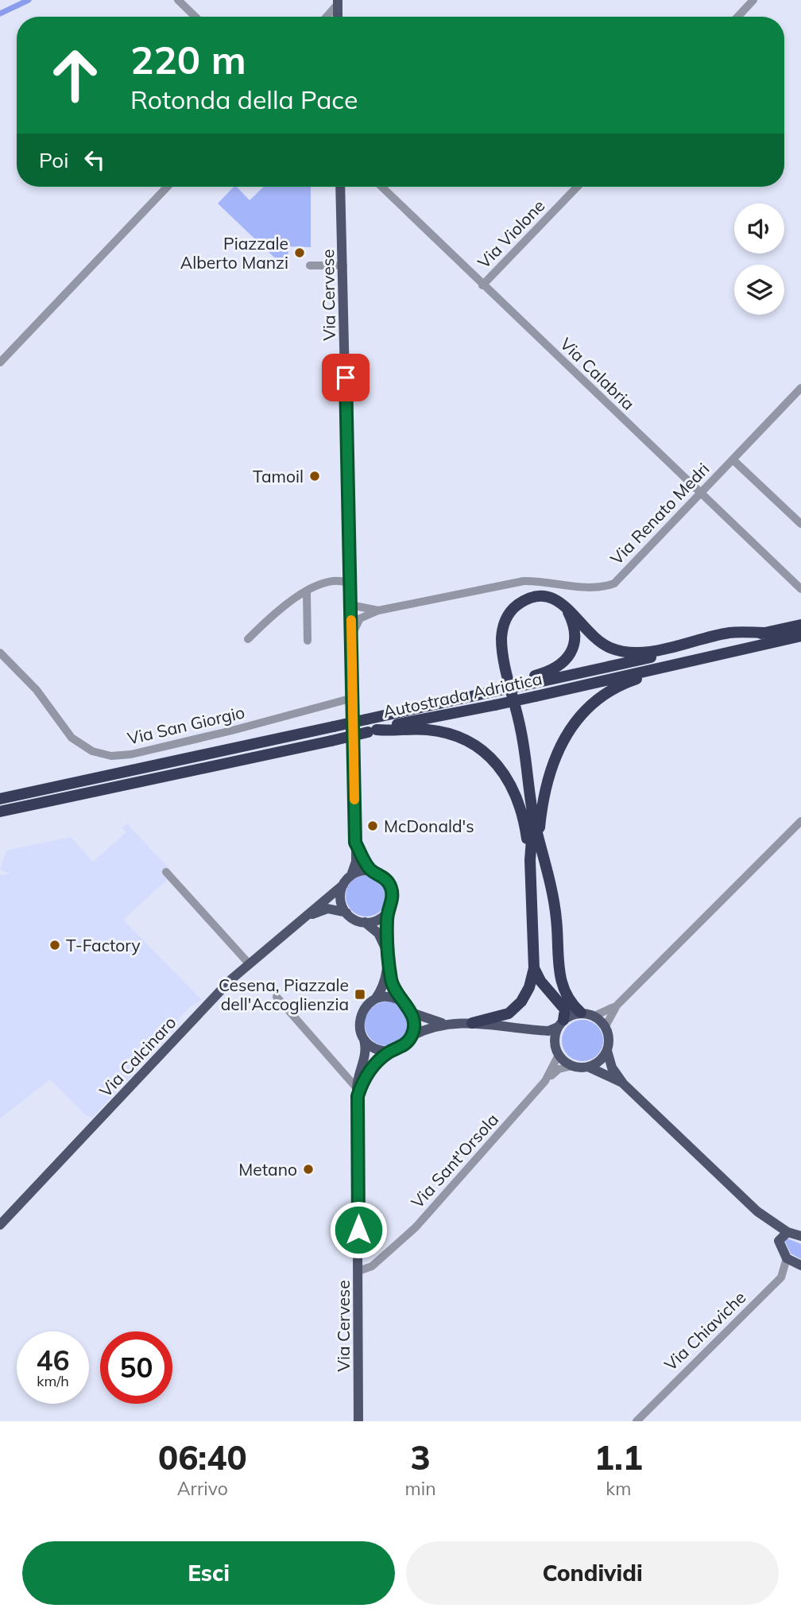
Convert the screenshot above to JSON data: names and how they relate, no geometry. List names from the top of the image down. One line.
{"streets":{"highway":["Autostrada Adriatica"],"main road":["Via Cervese","Via Calcinaro"],"street":["Via Violone","Via Calabria","Via Renato Medri","Via San Giorgio","Via Sant'Orsola","Via Chiaviche"]},"crossings":[["Via Violone","Via Calabria"],["Via Cervese","Via Renato Medri"],["Via Cervese","Via San Giorgio"],["Via Cervese","Via Calcinaro"],["Via Cervese","Via Sant'Orsola"],["Via Calabria","Via Renato Medri"]],"places":{"other":["Piazzale Alberto Manzi","Tamoil","McDonald's","T-Factory","Metano"],"transit":["Cesena, Piazzale dell'Accoglienzia"]},"page":{"turn":["220 m","Rotonda della Pace"],"then":"Poi","speed":"46 km/h","limit":"50","eta":["06:40","Arrivo","3","min","1.1","km"],"buttons":["Esci","Condividi"]}}
